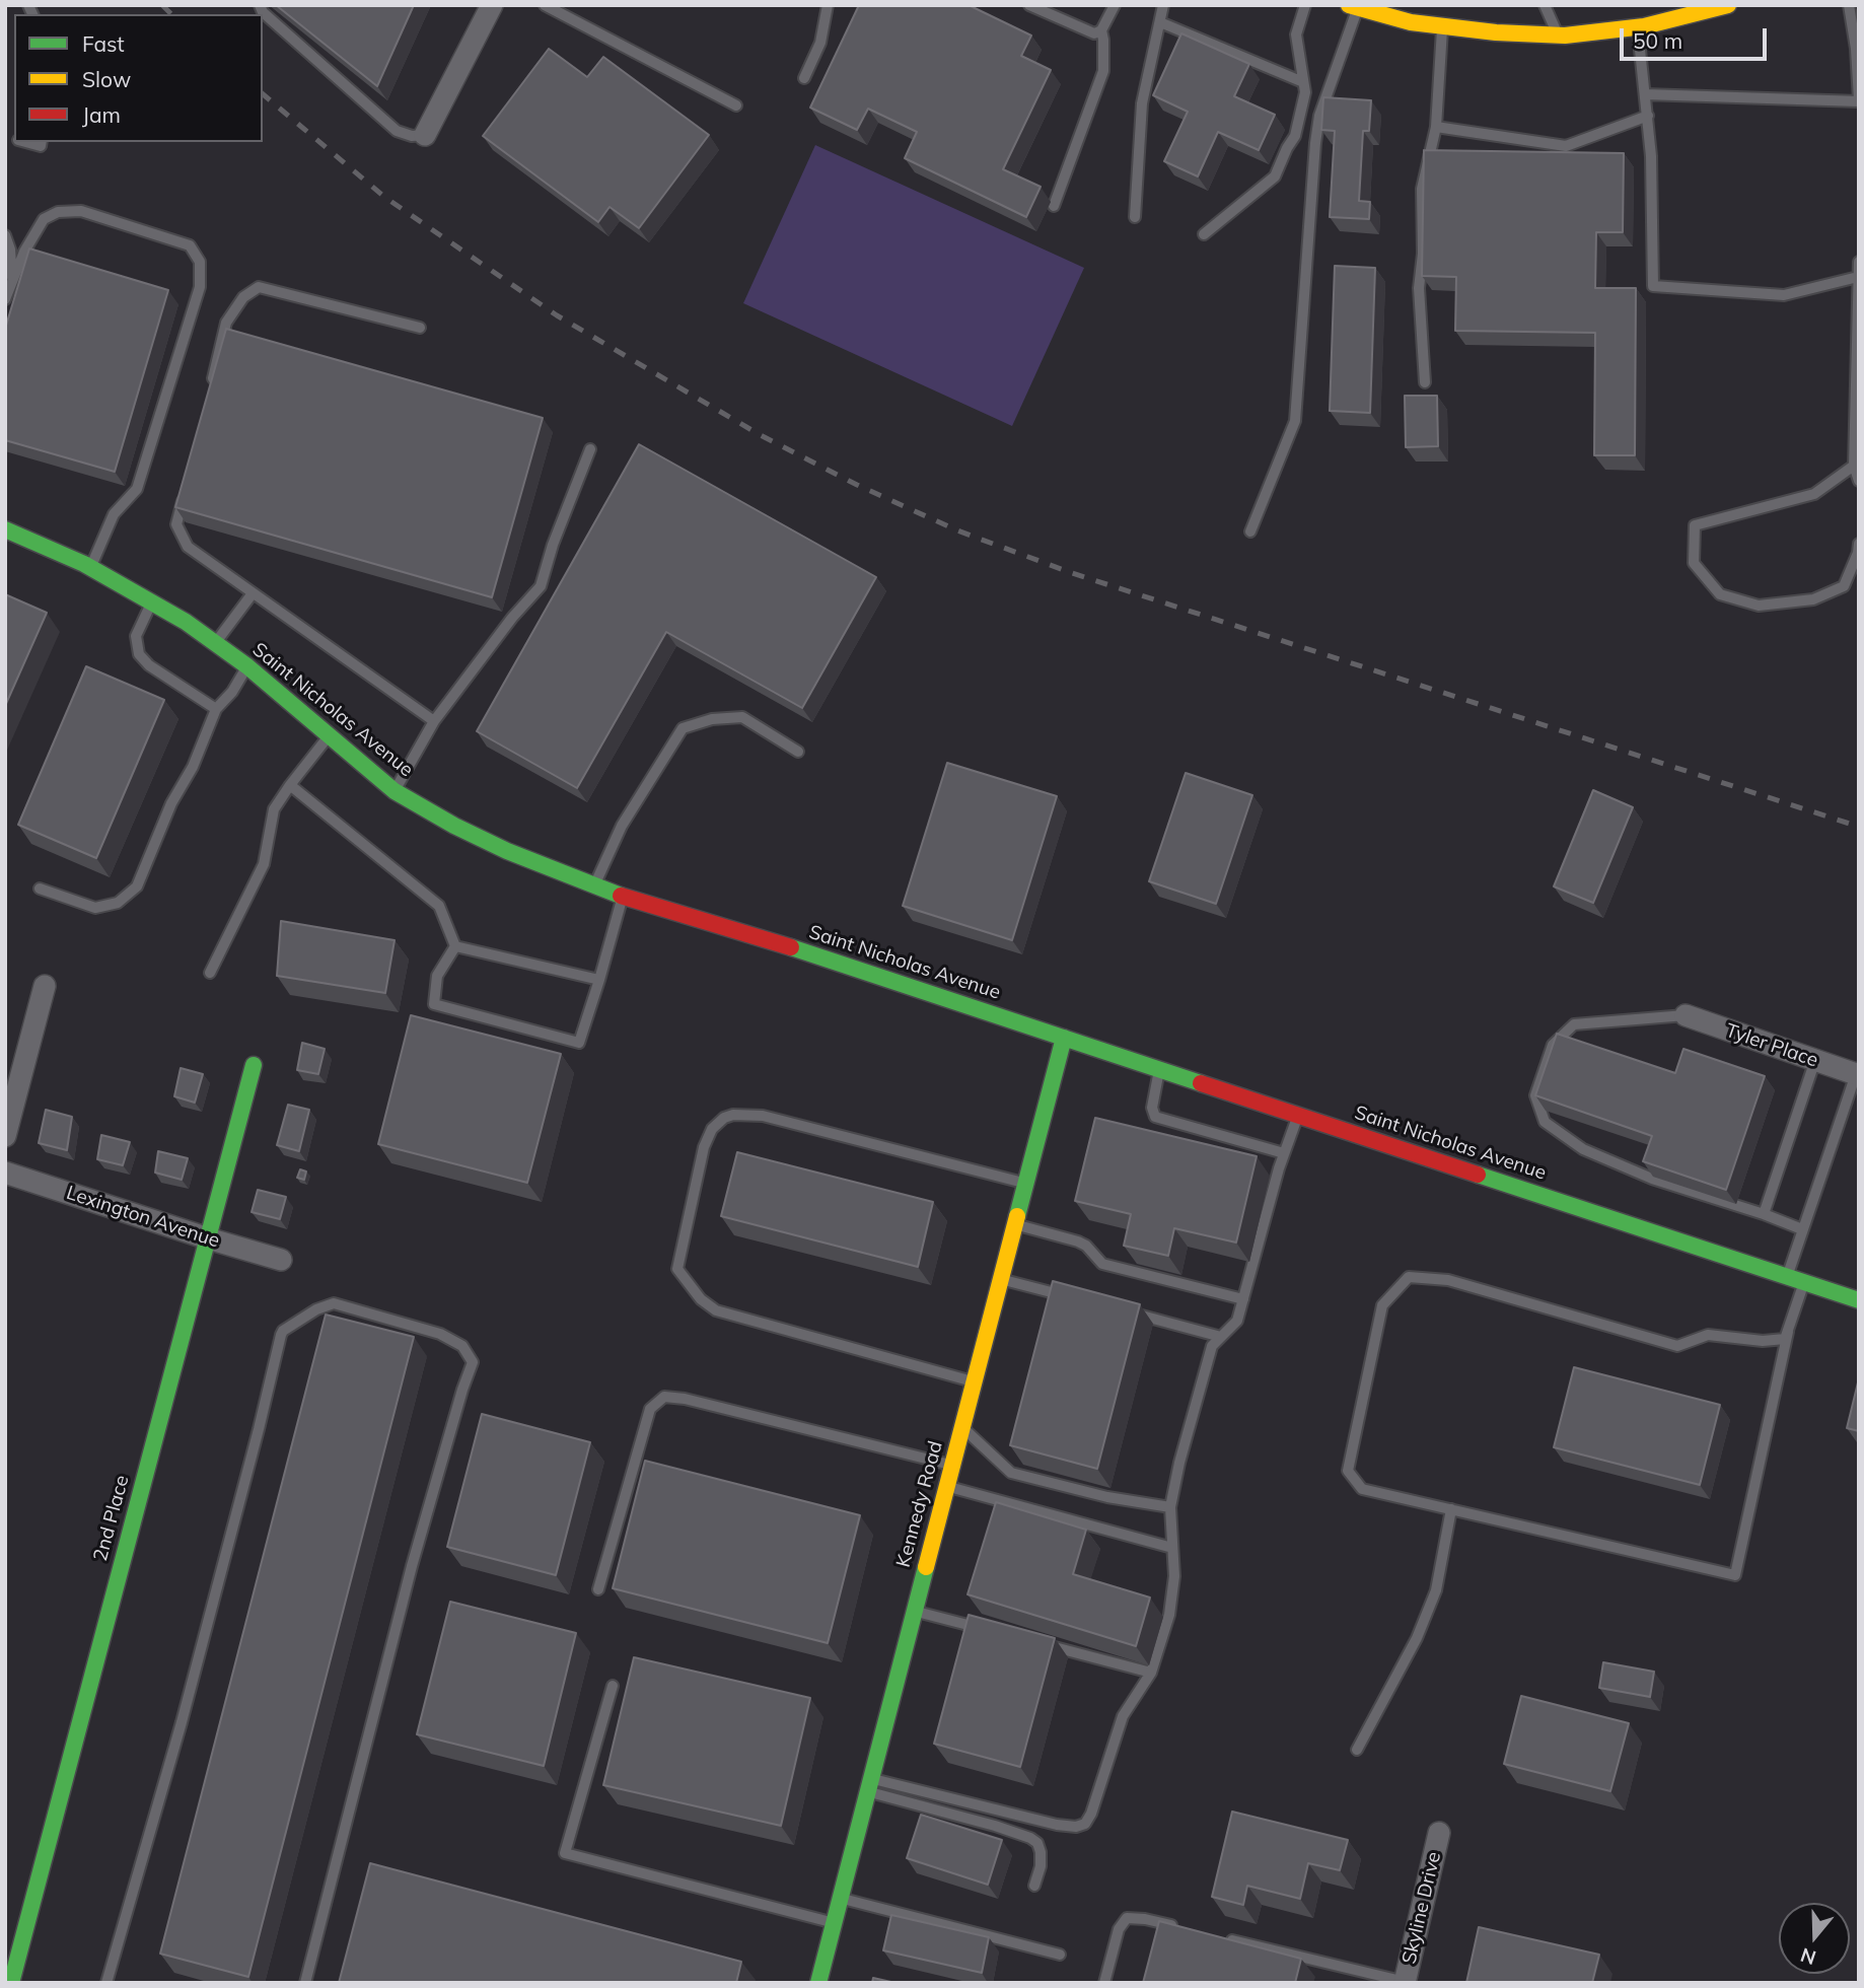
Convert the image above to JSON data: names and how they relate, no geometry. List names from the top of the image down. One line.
{"streets":{"street":["Saint Nicholas Avenue","Tyler Place","Lexington Avenue","Kennedy Road","2nd Place","Skyline Drive"]},"crossings":[["Saint Nicholas Avenue","Kennedy Road"],["Lexington Avenue","2nd Place"]],"legend":["Fast","Slow","Jam"],"scale_bar":"50 m","north":"bottom"}
